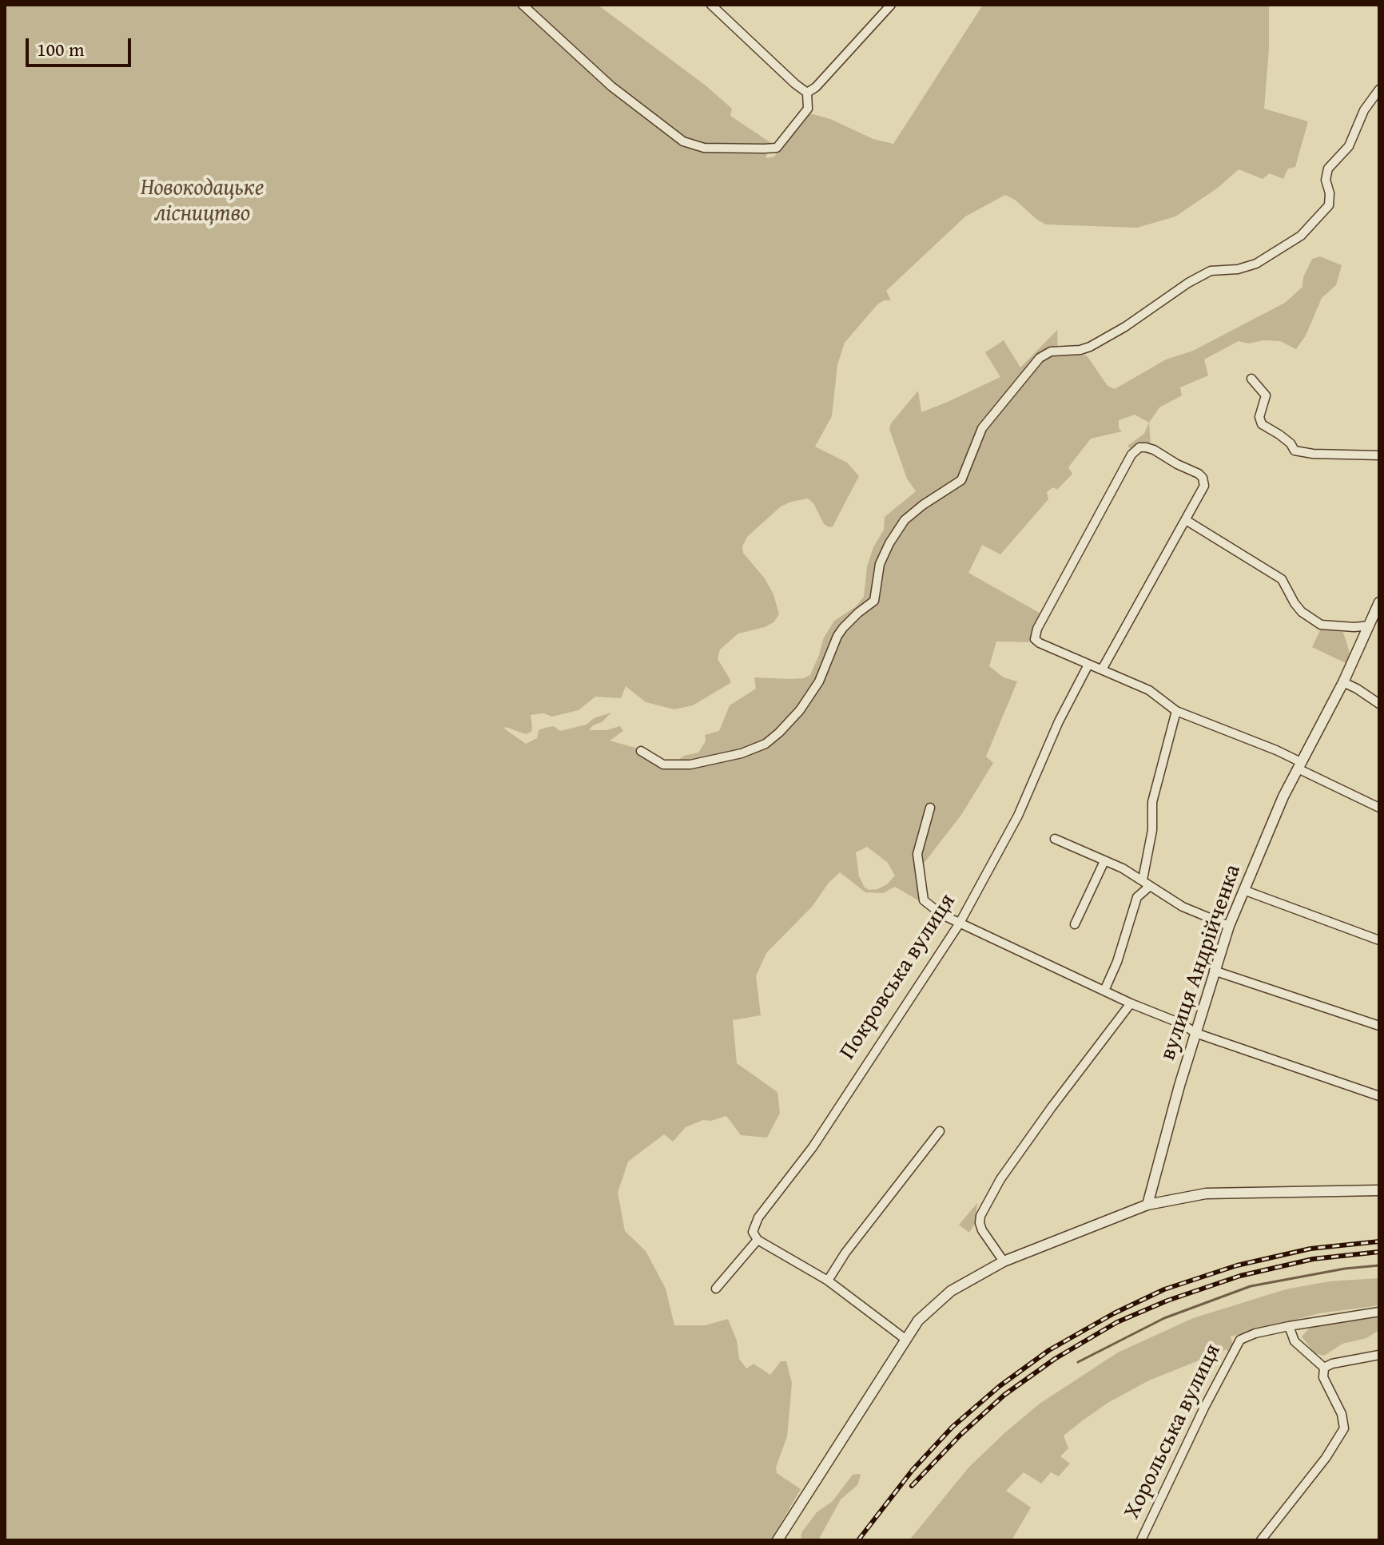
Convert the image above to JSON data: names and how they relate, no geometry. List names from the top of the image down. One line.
{"streets":{"street":["вулиця Андрійченка","Покровська вулиця","Хорольська вулиця"]},"parks":["Новокодацьке лісництво"],"scale_bar":"100 m"}
